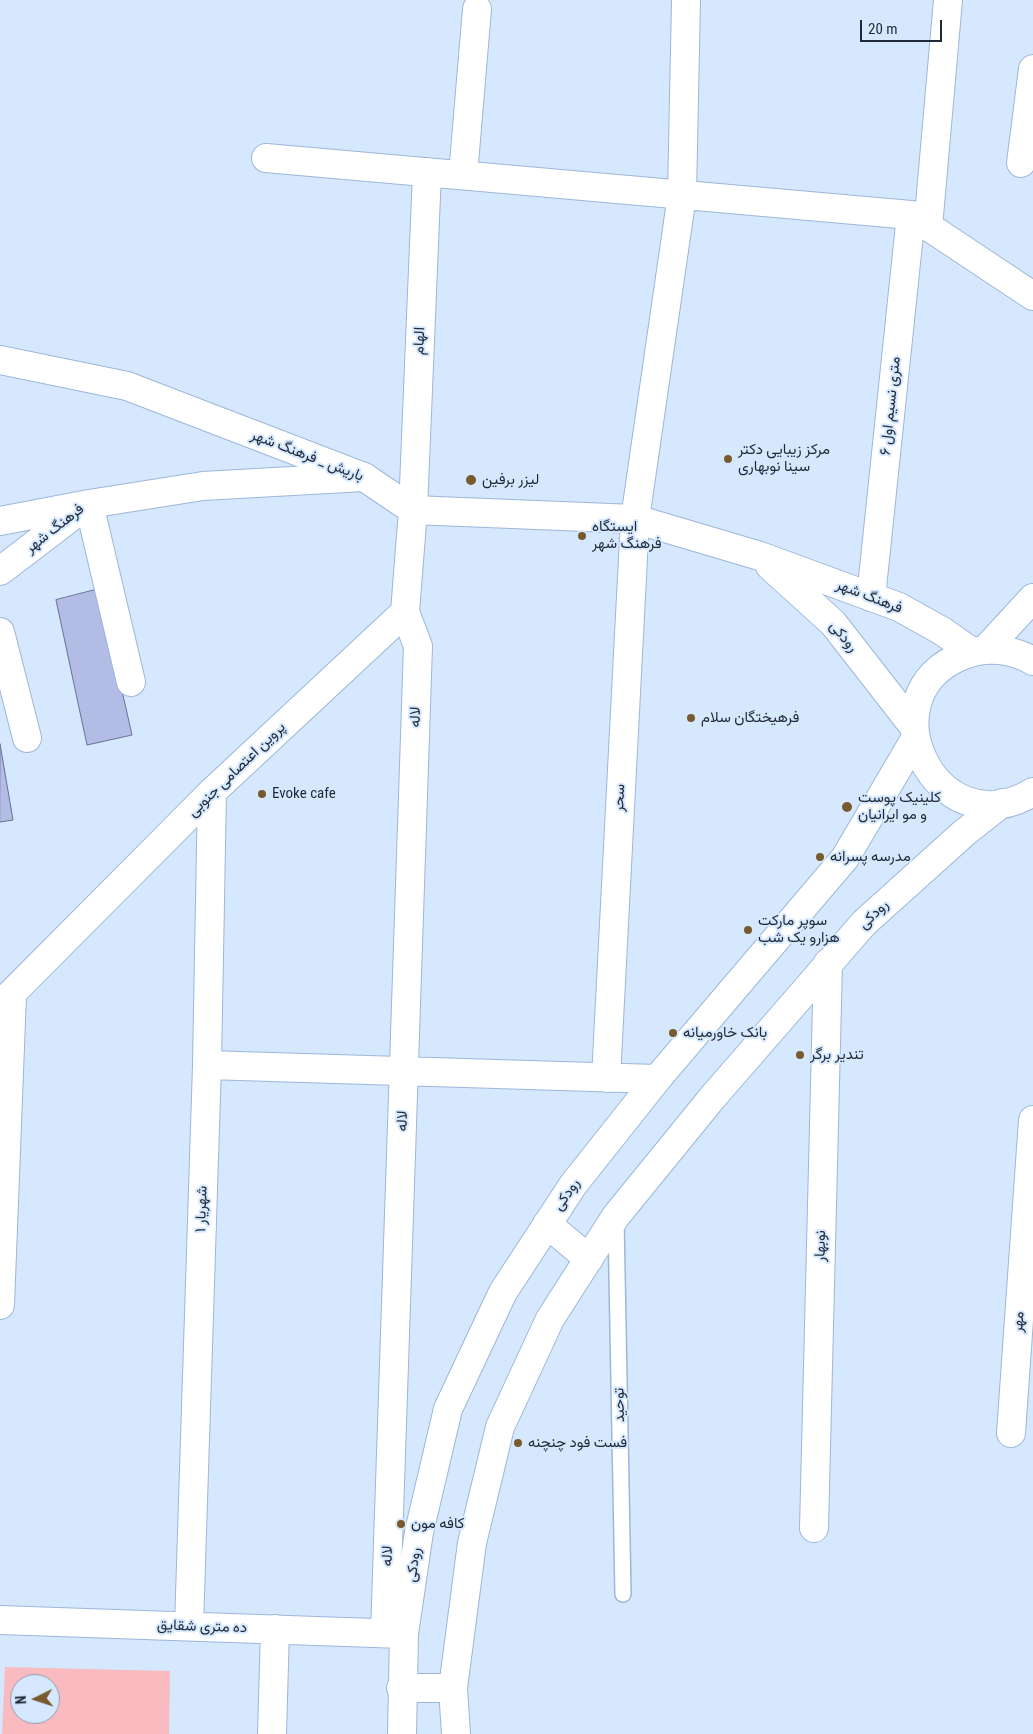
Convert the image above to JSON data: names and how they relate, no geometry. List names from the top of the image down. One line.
{"streets":{"street":["الهام","۶ متری نسیم اول","باریش _ فرهنگ شهر","فرهنگ شهر","رودکی","لاله","پروین اعتصامی جنوبی","سحر","رودکى","شهریار ۱","نوبهار","مهر","ده متری شقایق"],"lane":["توحید"]},"crossings":[["الهام","باریش _ فرهنگ شهر"],["۶ متری نسیم اول","فرهنگ شهر"],["فرهنگ شهر","رودکی"],["رودکی","رودکى"],["لاله","پروین اعتصامی جنوبی"],["لاله","رودکى"],["لاله","ده متری شقایق"],["پروین اعتصامی جنوبی","شهریار ۱"],["رودکى","نوبهار"],["رودکى","توحید"],["رودکى","ده متری شقایق"],["شهریار ۱","ده متری شقایق"]],"places":["مرکز زیبایی دکتر سینا نوبهاری","لیزر برفین","ایستگاه فرهنگ شهر","فرهیختگان سلام","Evoke cafe","کلینیک پوست و مو ایرانیان","مدرسه پسرانه","سوپر مارکت هزارو یک شب","بانک خاورمیانه","تندیر برگر","فست فود چنچنه","کافه مون"],"scale_bar":"20 m","north":"left"}
